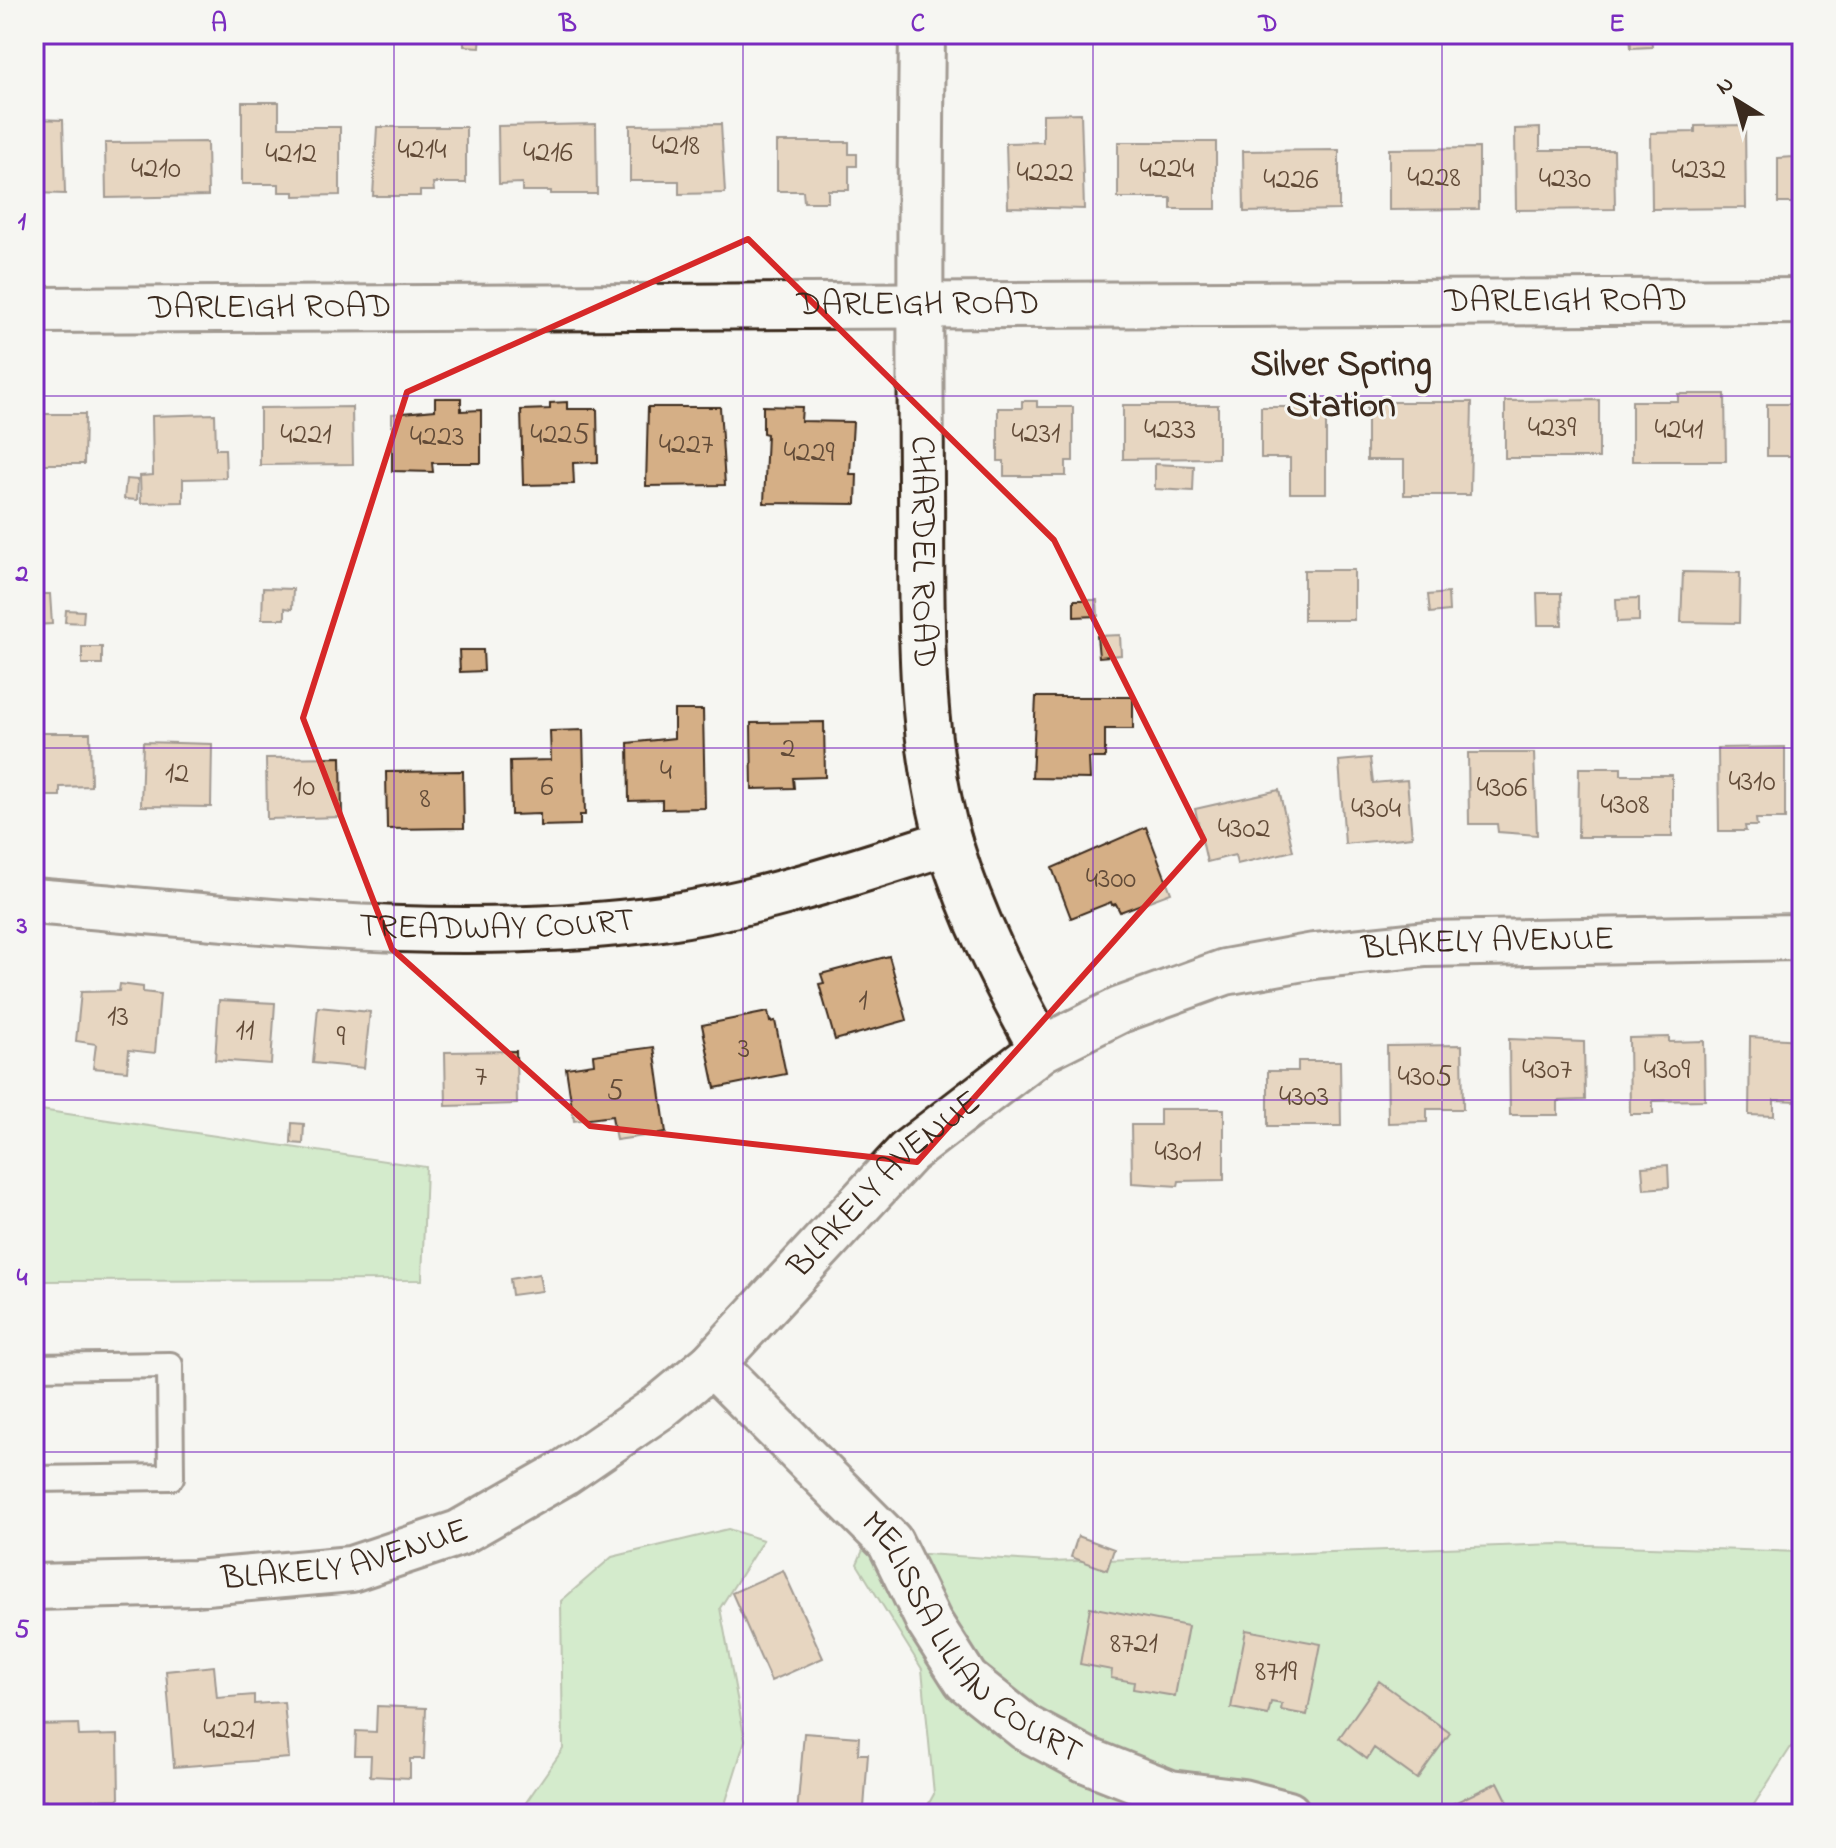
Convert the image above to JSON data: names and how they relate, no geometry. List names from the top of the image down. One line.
{"streets":{"street":["DARLEIGH ROAD","CHARDEL ROAD","TREADWAY COURT","BLAKELY AVENUE","MELISSA LILIAN COURT"]},"crossings":[["DARLEIGH ROAD","CHARDEL ROAD"],["CHARDEL ROAD","TREADWAY COURT"],["CHARDEL ROAD","BLAKELY AVENUE"],["BLAKELY AVENUE","MELISSA LILIAN COURT"]],"districts":["Silver Spring Station"],"house_numbers":["4218","4214","4216","4212","4210","4224","4232","4222","4228","4230","4226","4239","4233","4241","4231","4221","4225","4223","4227","4229","2","4","12","4310","10","6","4306","8","4308","4304","4302","4300","1","13","11","9","3","4307","4309","7","4305","5","4303","4301","8721","8719","4221"],"north":"top left","grid":{"columns":["A","B","C","D","E"],"rows":["1","2","3","4","5"]}}
